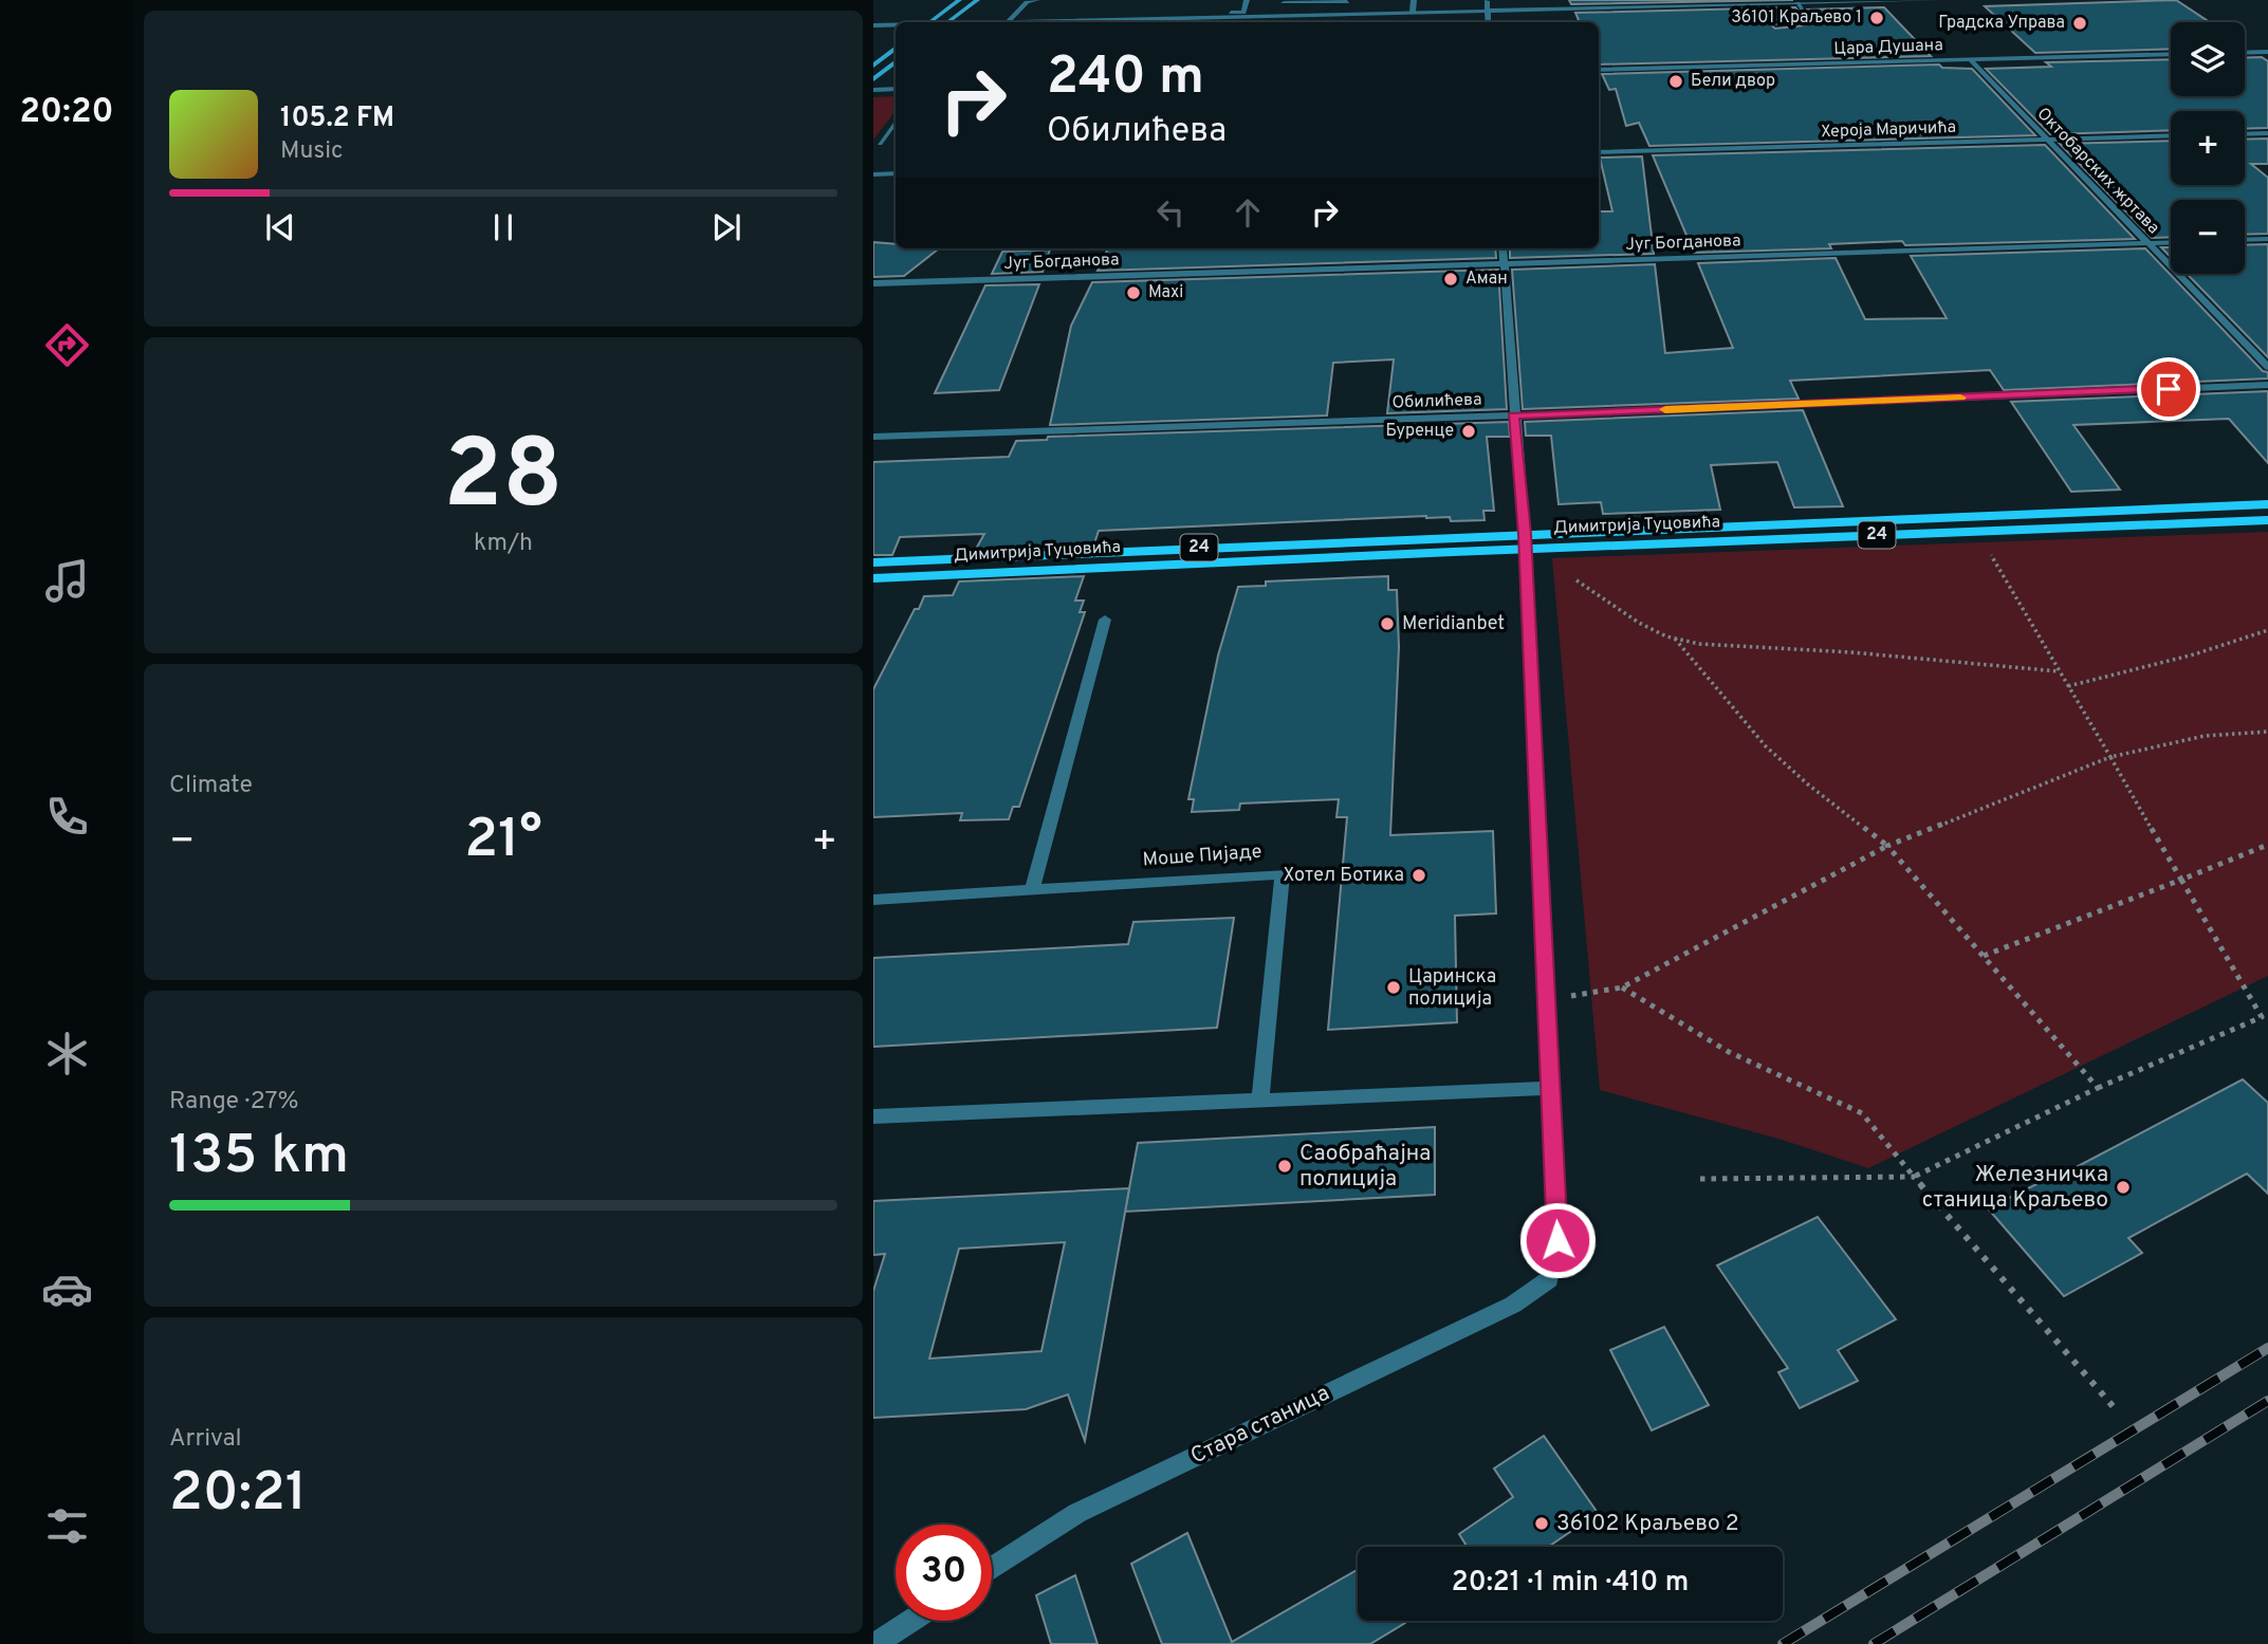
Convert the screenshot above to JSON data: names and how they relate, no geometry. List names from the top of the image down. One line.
{"streets":{"main road":["Димитрија Туцовића","24"],"street":["Цара Душана","Хероја Маричића","Октобарских жртава","Југ Богданова","Обилићева","Моше Пијаде","Стара станица"]},"crossings":[["Цара Душана","Октобарских жртава"],["Хероја Маричића","Октобарских жртава"],["Октобарских жртава","Југ Богданова"]],"places":["36101 Краљево 1","Градска Управа","Бели двор","Аман","Maxi","Буренце","Meridianbet","Хотел Ботика","Царинска полиција","Саобраћајна полиција","Железничка станица Краљево","36102 Краљево 2"],"page":{"tabs":"20:20","map_buttons":["+","−"],"turn":["240 m","Обилићева"],"song":["105.2 FM","Music"],"tile":[["28","km/h"],"Climate",["Range · 27%","135 km"],["Arrival","20:21"]],"heat":["−","21°","+"],"limit":"30","trip":"20:21 · 1 min · 410 m"}}
